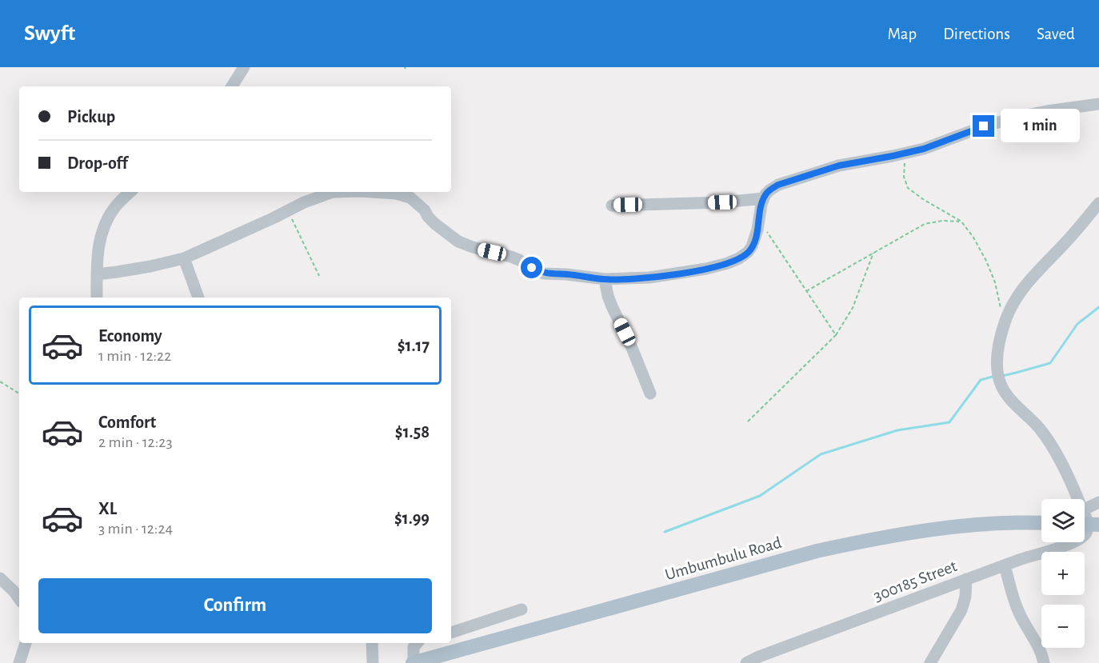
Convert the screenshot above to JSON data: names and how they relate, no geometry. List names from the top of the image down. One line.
{"streets":{"main road":["Umbumbulu Road"],"street":["300185 Street"]},"page":{"header":"Swyft","nav":["Map","Directions","Saved"],"banner":["Pickup","Drop-off"],"bubble":"1 min","list":[{"name":"Economy","note":"1 min · 12:22","value":"$1.17"},{"name":"Comfort","note":"2 min · 12:23","value":"$1.58"},{"name":"XL","note":"3 min · 12:24","value":"$1.99"}],"map_buttons":["+","−"],"buttons":"Confirm"}}
